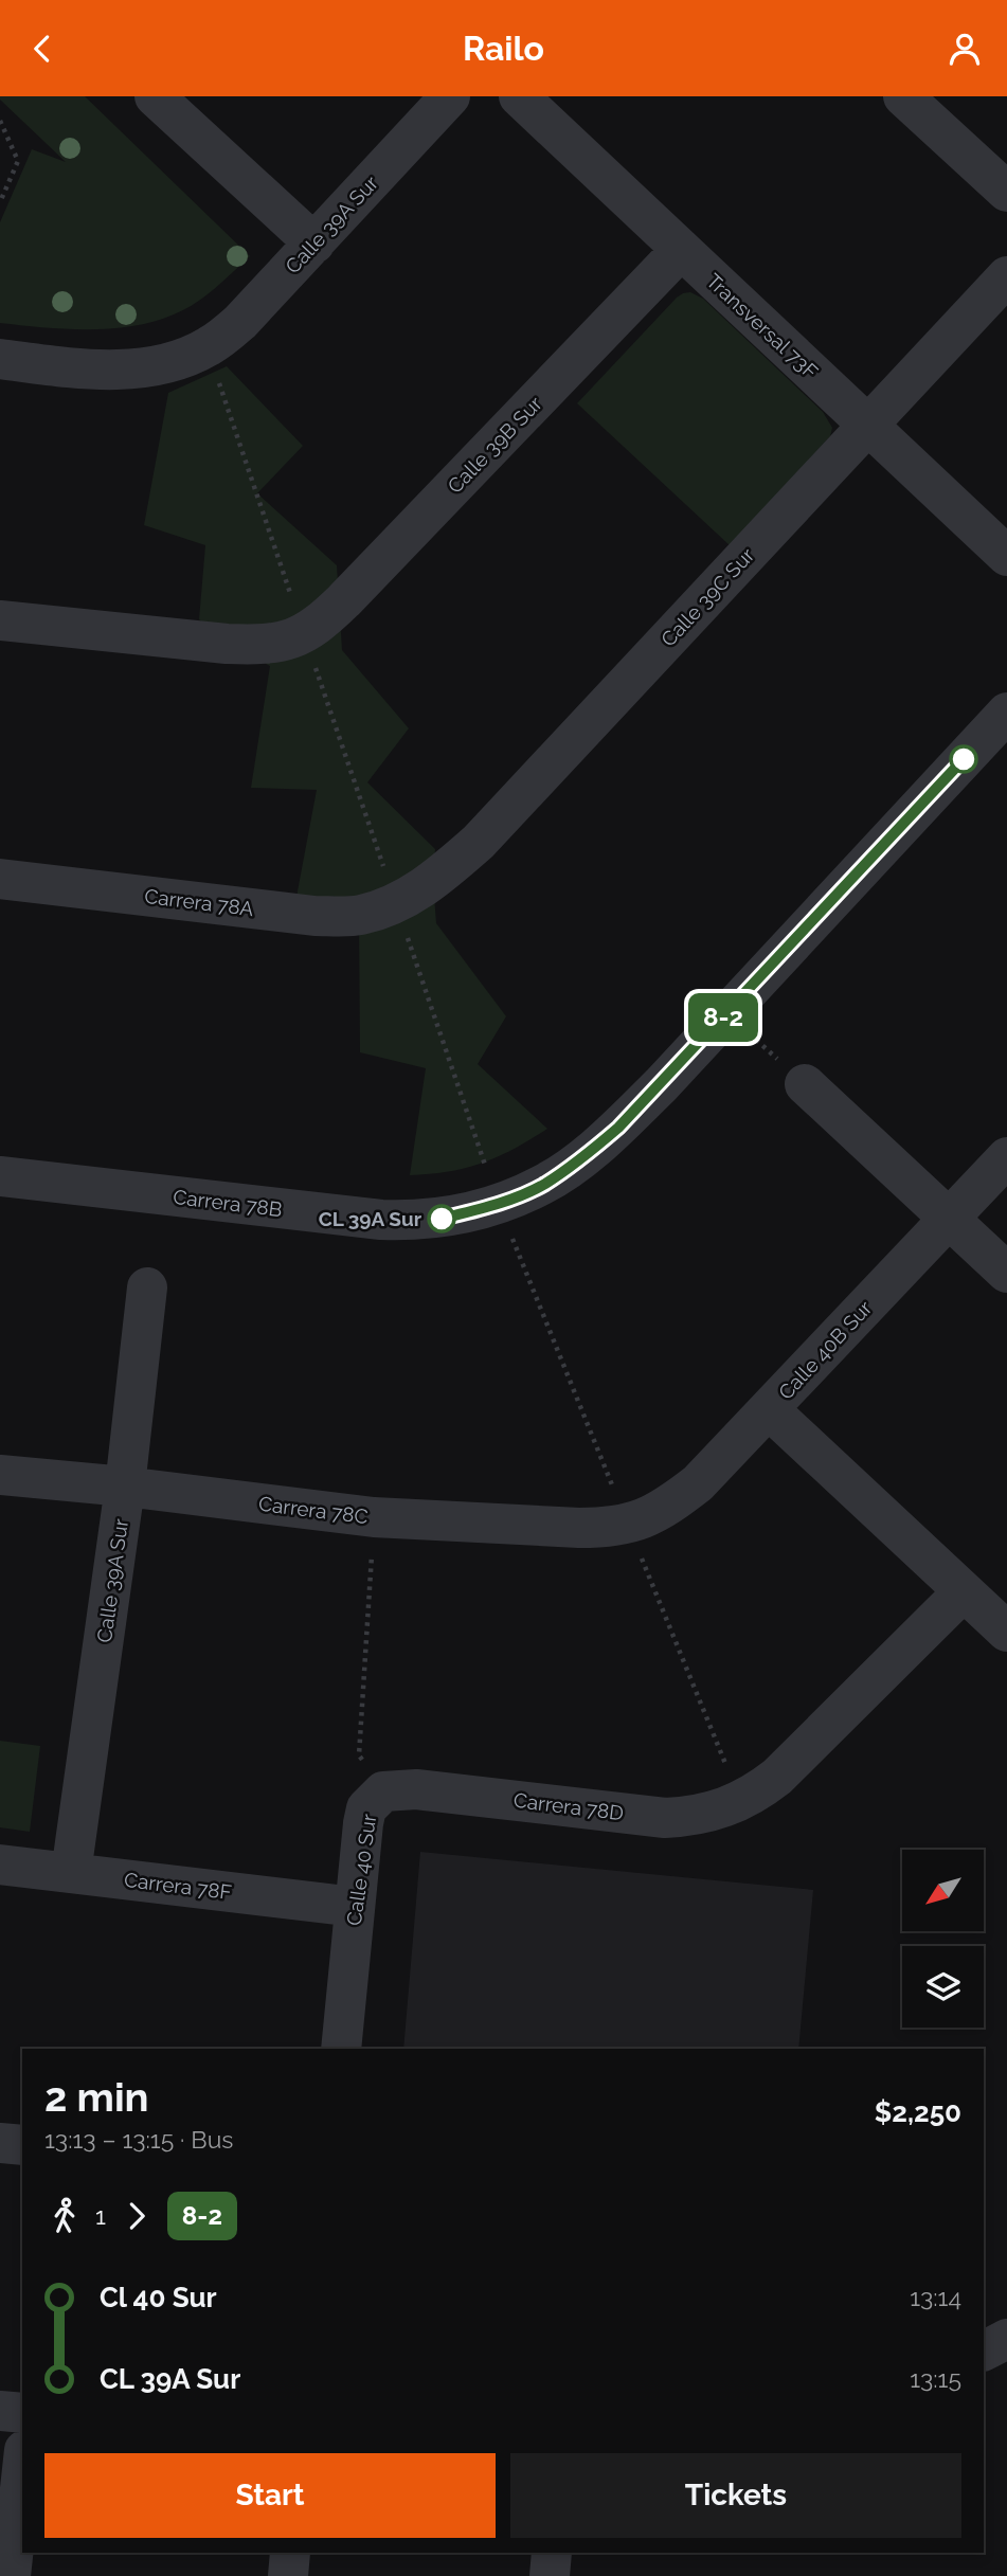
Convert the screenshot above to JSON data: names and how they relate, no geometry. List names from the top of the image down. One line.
{"streets":{"street":["Calle 39A Sur","Transversal 73F","Calle 39B Sur","Calle 39C Sur","Carrera 78A","Carrera 78B","Calle 40B Sur","Carrera 78C","Carrera 78D","Calle 40 Sur","Carrera 78F"]},"crossings":[["Calle 39A Sur","Carrera 78C"],["Calle 39A Sur","Carrera 78F"],["Transversal 73F","Calle 39B Sur"],["Transversal 73F","Calle 39C Sur"],["Calle 39C Sur","Carrera 78A"],["Calle 40B Sur","Carrera 78C"],["Carrera 78C","Calle 40 Sur"],["Carrera 78D","Calle 40 Sur"],["Calle 40 Sur","Carrera 78F"]],"places":["CL 39A Sur"],"lines":["bus line 8-2"],"north":"bottom left","page":{"header":"Railo","on_map":"8-2","heading":["2 min","13:13 – 13:15 · Bus","$2,250"],"legs":["1","8-2"],"list":[{"name":"Cl 40 Sur","value":"13:14"},{"name":"CL 39A Sur","value":"13:15"}],"buttons":["Start","Tickets"]}}
